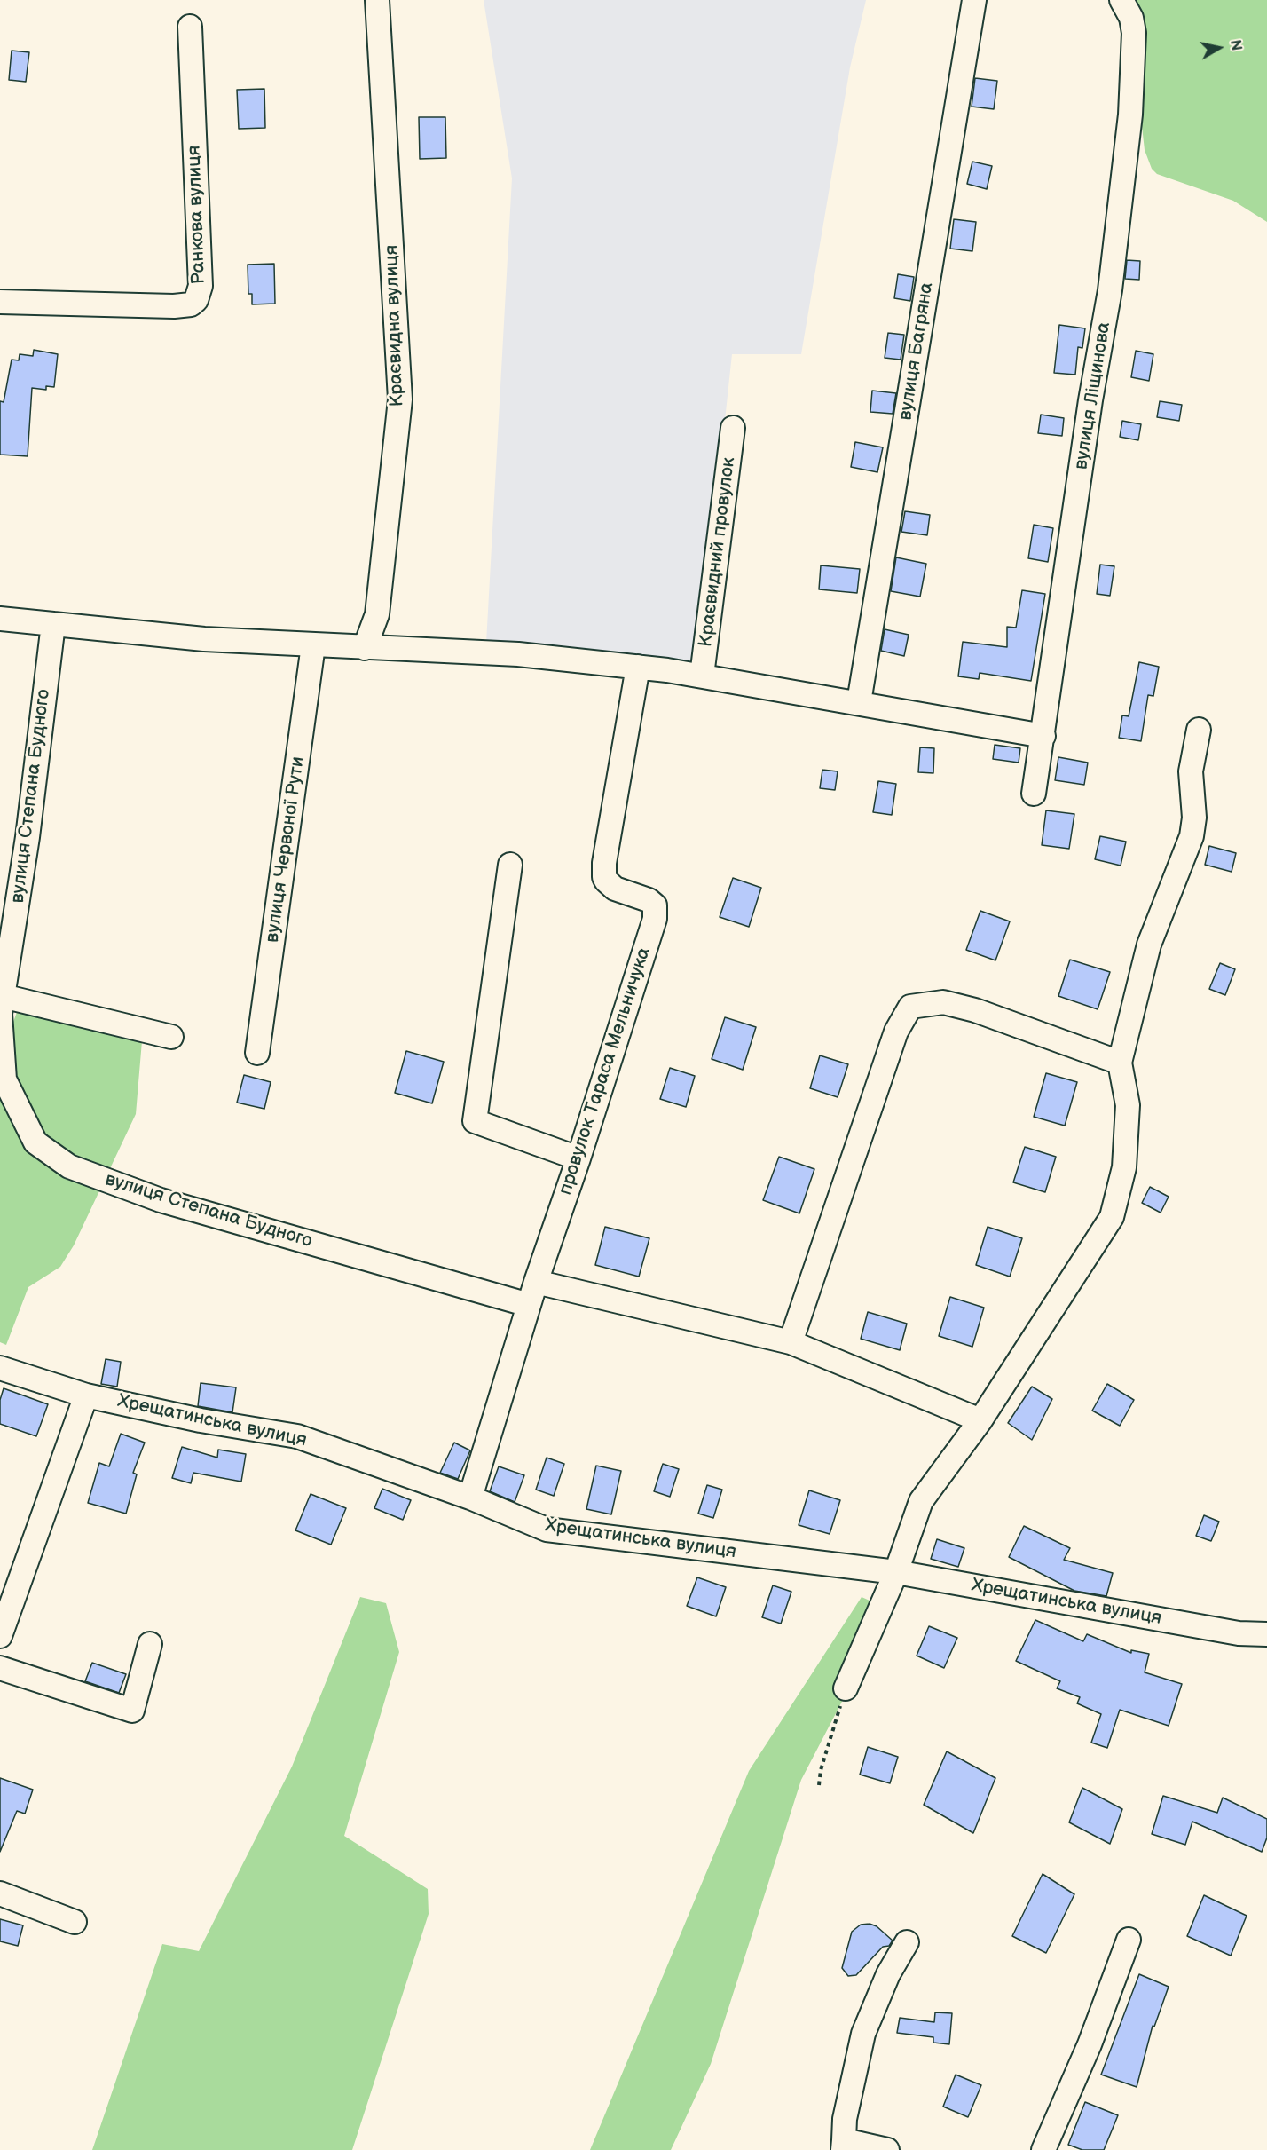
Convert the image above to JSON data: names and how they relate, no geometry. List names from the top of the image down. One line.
{"streets":{"street":["Ранкова вулиця","Краєвидна вулиця","вулиця Багряна","вулиця Ліщинова","Краєвидний провулок","вулиця Степана Будного","вулиця Червоної Рути","провулок Тараса Мельничука","Хрещатинська вулиця"]},"crossings":[["вулиця Степана Будного","провулок Тараса Мельничука"],["провулок Тараса Мельничука","Хрещатинська вулиця"]],"north":"right"}
